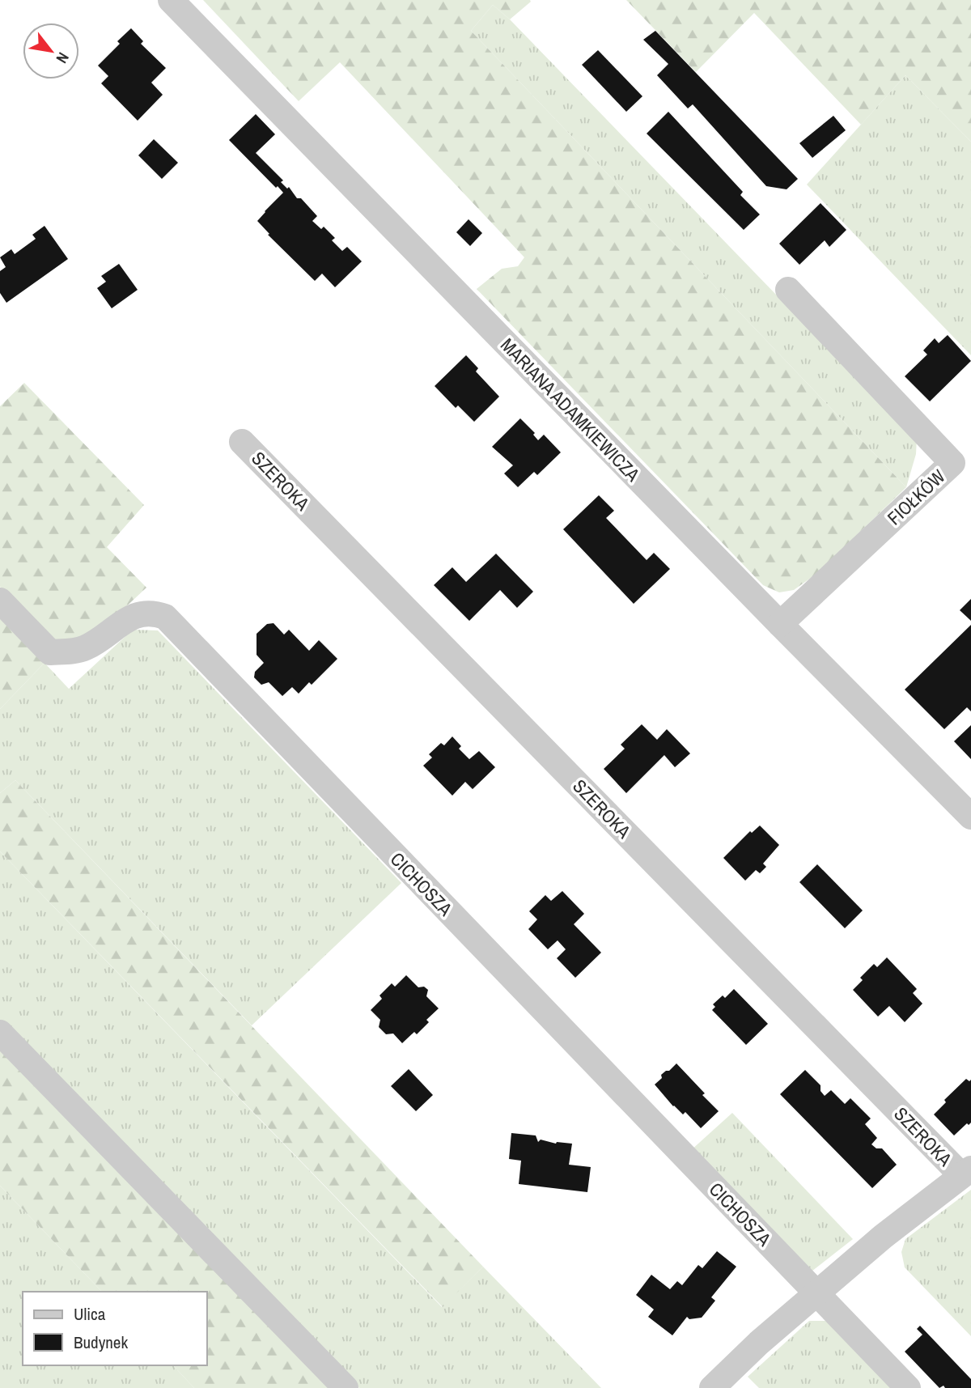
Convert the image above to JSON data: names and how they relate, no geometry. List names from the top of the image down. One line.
{"streets":{"street":["MARIANA ADAMKIEWICZA","SZEROKA","FIOŁKÓW","CICHOSZA"]},"crossings":[["MARIANA ADAMKIEWICZA","FIOŁKÓW"],["SZEROKA","CICHOSZA"]],"legend":["Ulica","Budynek"],"north":"bottom right"}
